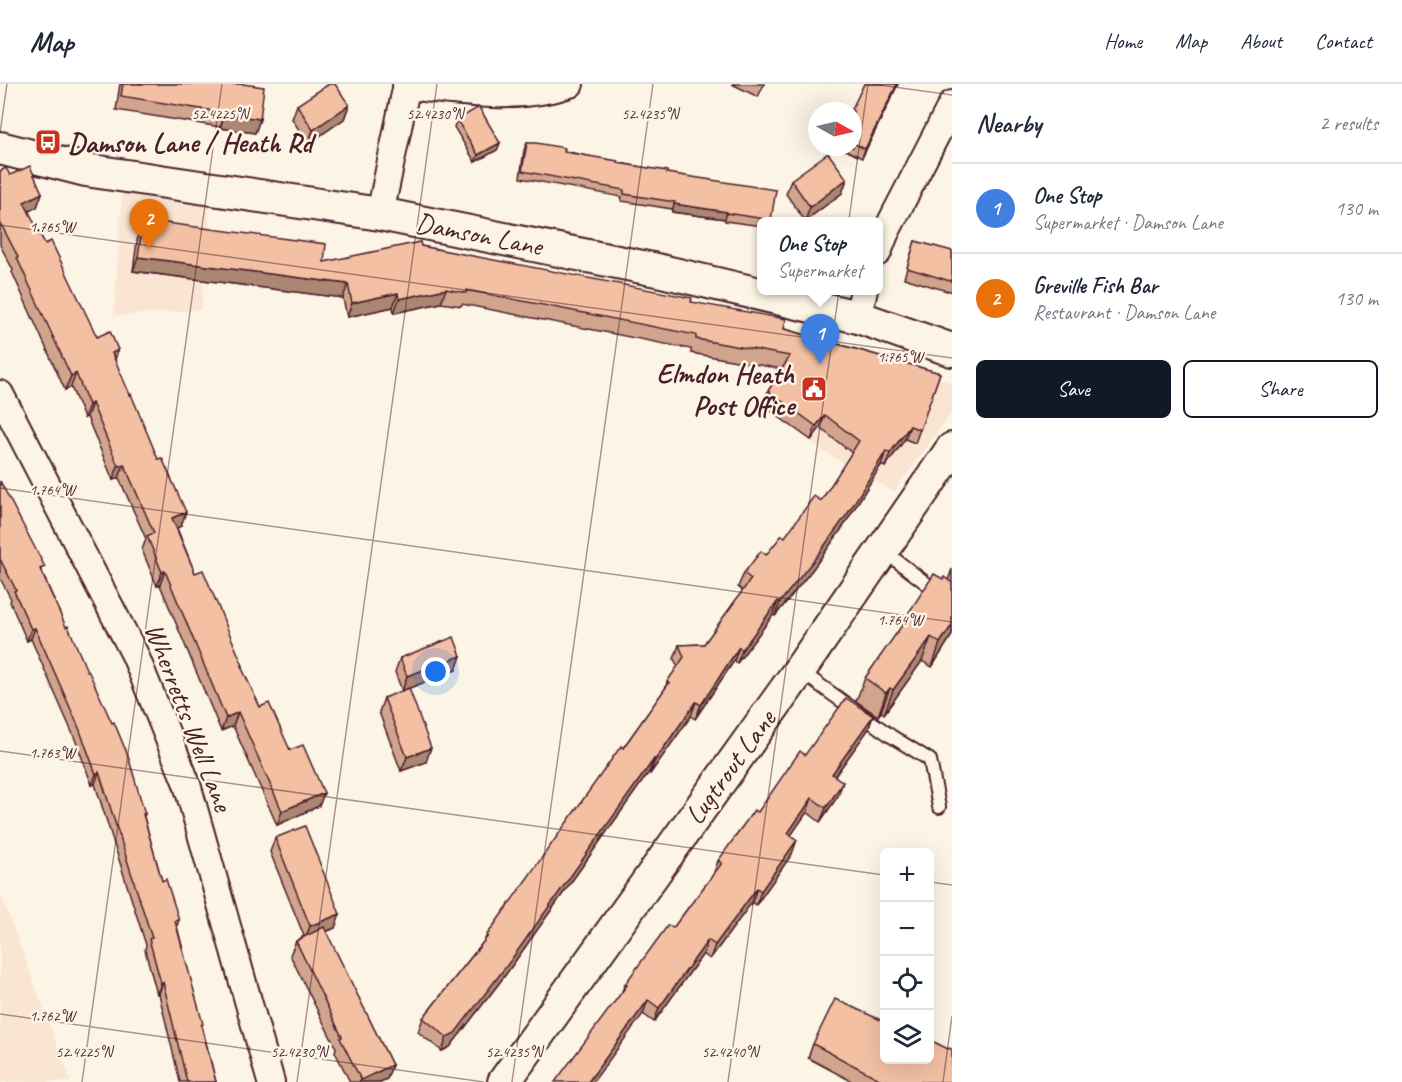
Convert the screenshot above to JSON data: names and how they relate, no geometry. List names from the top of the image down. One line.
{"streets":{"street":["Damson Lane","Wherretts Well Lane","Lugtrout Lane"]},"places":{"bus stop":["Damson Lane / Heath Rd"],"public building":["Elmdon Heath Post Office"]},"north":"right","page":{"header":"Map","nav":["Home","Map","About","Contact"],"heading":["Nearby","2 results"],"list":[{"mark":"1","name":"One Stop","note":"Supermarket · Damson Lane","value":"130 m"},{"mark":"2","name":"Greville Fish Bar","note":"Restaurant · Damson Lane","value":"130 m"}],"pins":["2","1"],"popup":["One Stop","Supermarket"],"buttons":["Save","Share"],"map_buttons":["+","−"]},"coordinates":["52.4225°N","52.4230°N","52.4235°N","1.765°W","1.764°W","1.763°W","1.762°W","52.4240°N"]}
